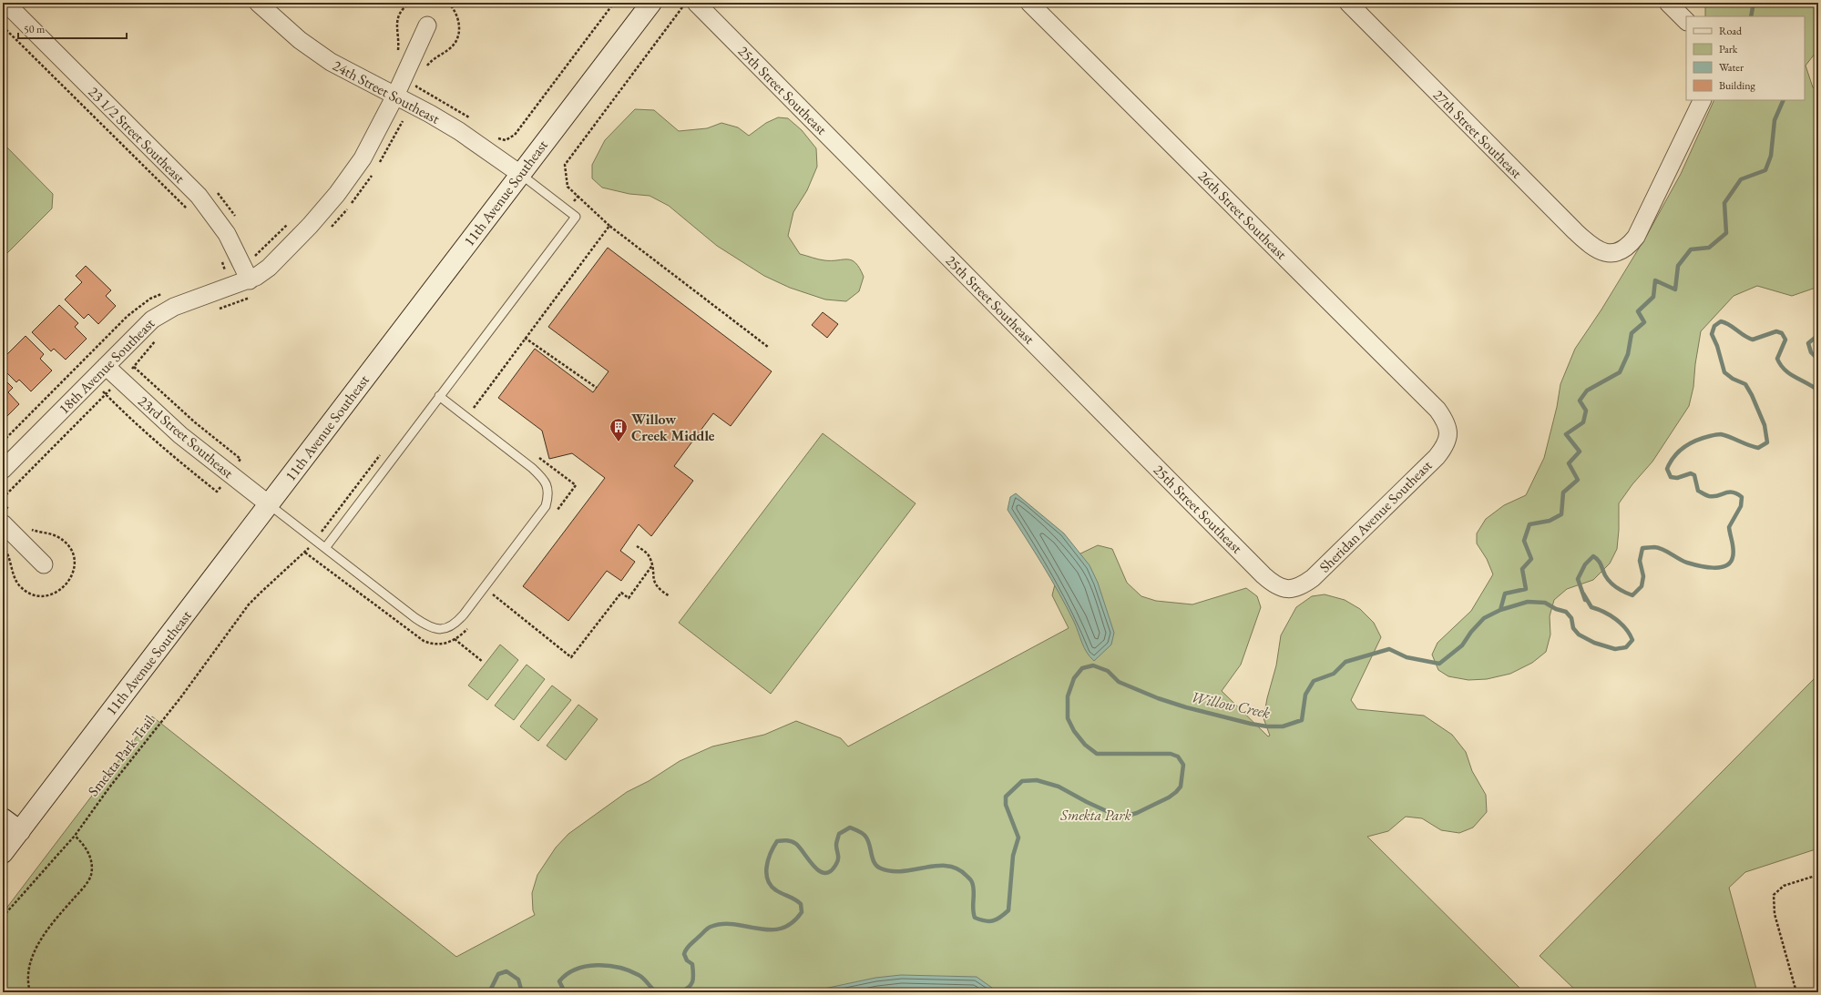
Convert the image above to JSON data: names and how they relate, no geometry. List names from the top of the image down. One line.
{"streets":{"main road":["11th Avenue Southeast"],"street":["25th Street Southeast","24th Street Southeast","27th Street Southeast","23 1/2 Street Southeast","26th Street Southeast","18th Avenue Southeast","23rd Street Southeast","Sheridan Avenue Southeast"],"path":["Smekta Park Trail"]},"crossings":[["25th Street Southeast","Sheridan Avenue Southeast"],["24th Street Southeast","11th Avenue Southeast"],["24th Street Southeast","18th Avenue Southeast"],["23 1/2 Street Southeast","18th Avenue Southeast"],["11th Avenue Southeast","23rd Street Southeast"],["26th Street Southeast","Sheridan Avenue Southeast"],["18th Avenue Southeast","23rd Street Southeast"]],"water":["Willow Creek"],"parks":["Smekta Park"],"places":{"building":["Willow Creek Middle"]},"legend":["Road","Park","Water","Building"],"scale_bar":"50 m"}
